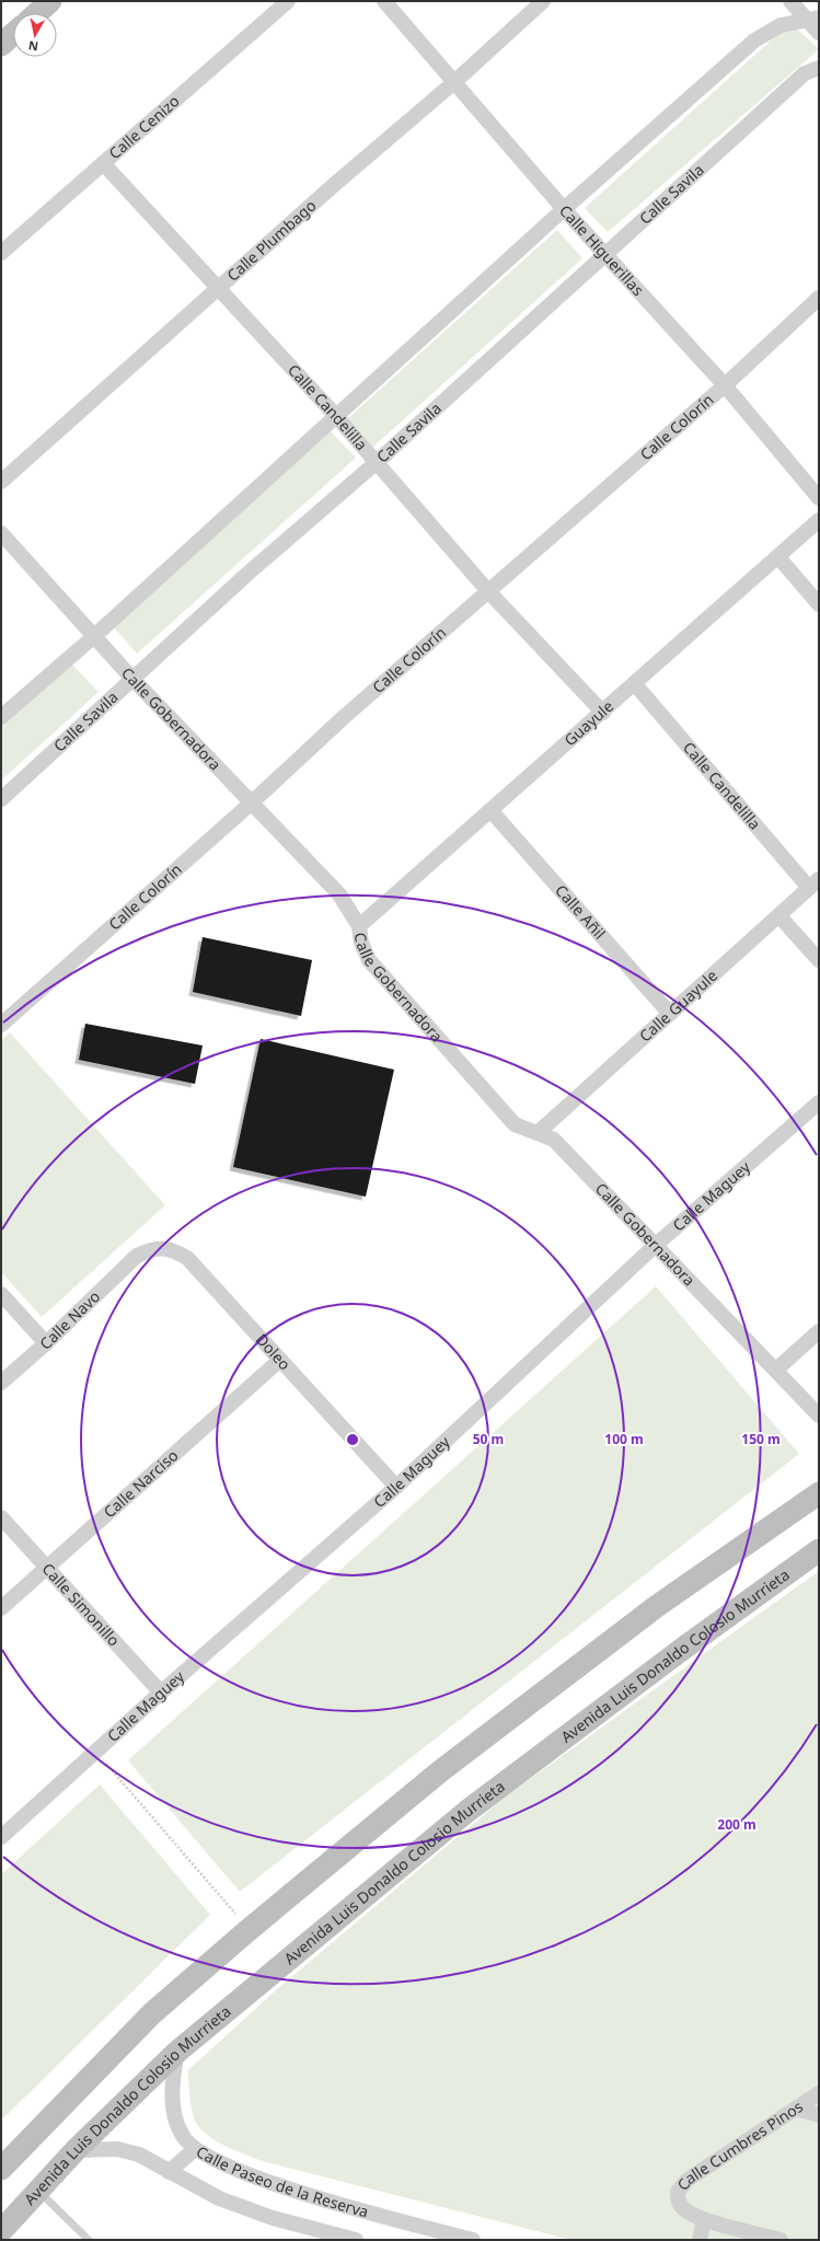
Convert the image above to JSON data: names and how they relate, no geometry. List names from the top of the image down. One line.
{"streets":{"main road":["Avenida Luis Donaldo Colosio Murrieta"],"street":["Calle Cenizo","Calle Savila","Calle Plumbago","Calle Higuerillas","Calle Candelilla","Calle Colorín","Calle Gobernadora","Guayule","Calle Añil","Calle Guayule","Calle Maguey","Calle Navo","Doleo","Calle Narciso","Calle Simonillo","Calle Cumbres Pinos","Calle Paseo de la Reserva"]},"crossings":[["Calle Cenizo","Calle Candelilla"],["Calle Savila","Calle Higuerillas"],["Calle Savila","Calle Candelilla"],["Calle Savila","Calle Gobernadora"],["Calle Plumbago","Calle Higuerillas"],["Calle Plumbago","Calle Candelilla"],["Calle Higuerillas","Calle Colorín"],["Calle Candelilla","Calle Colorín"],["Calle Candelilla","Guayule"],["Calle Candelilla","Calle Guayule"],["Calle Colorín","Calle Gobernadora"],["Calle Gobernadora","Guayule"],["Calle Gobernadora","Calle Guayule"],["Calle Gobernadora","Calle Maguey"],["Guayule","Calle Añil"],["Calle Añil","Calle Guayule"],["Calle Maguey","Doleo"],["Calle Maguey","Calle Simonillo"],["Calle Navo","Doleo"],["Doleo","Calle Narciso"],["Calle Narciso","Calle Simonillo"],["Avenida Luis Donaldo Colosio Murrieta","Calle Paseo de la Reserva"]],"north":"bottom","rings":["50 m","100 m","150 m","200 m"]}
